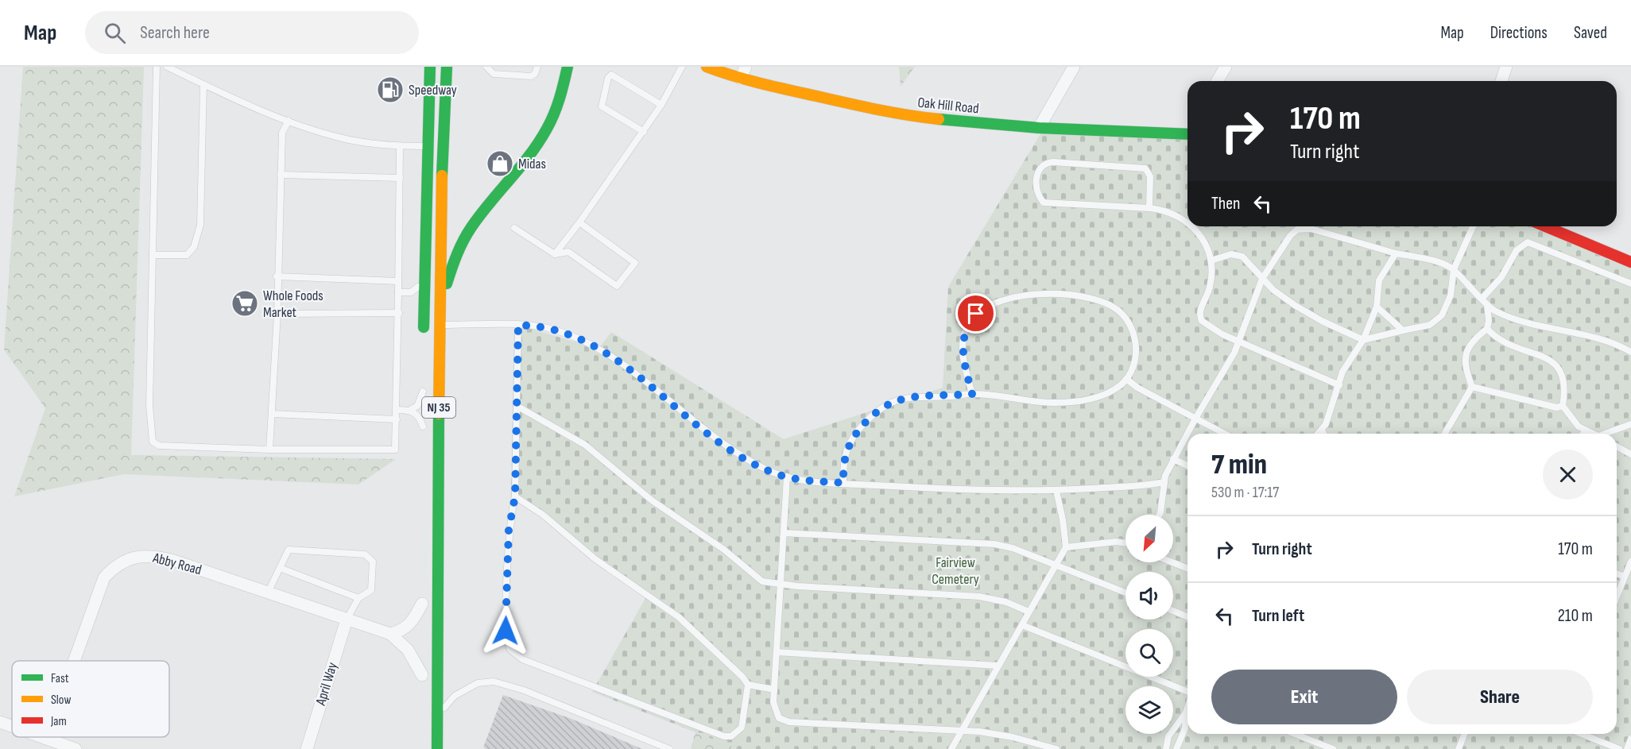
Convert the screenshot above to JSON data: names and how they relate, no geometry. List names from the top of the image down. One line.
{"streets":{"main road":["Oak Hill Road","NJ 35"],"street":["Abby Road","April Way"]},"crossings":[["Abby Road","April Way"]],"parks":["Fairview Cemetery"],"places":{"fuel station":["Speedway"],"shop":["Midas"],"supermarket":["Whole Foods Market"]},"legend":["Fast","Slow","Jam"],"north":"bottom left","page":{"header":"Map","search":"Search here","nav":["Map","Directions","Saved"],"turn":["170 m","Turn right"],"then":"Then","heading":["7 min","530 m · 17:17"],"list":[{"name":"Turn right","value":"170 m"},{"name":"Turn left","value":"210 m"}],"buttons":["Exit","Share"]}}
